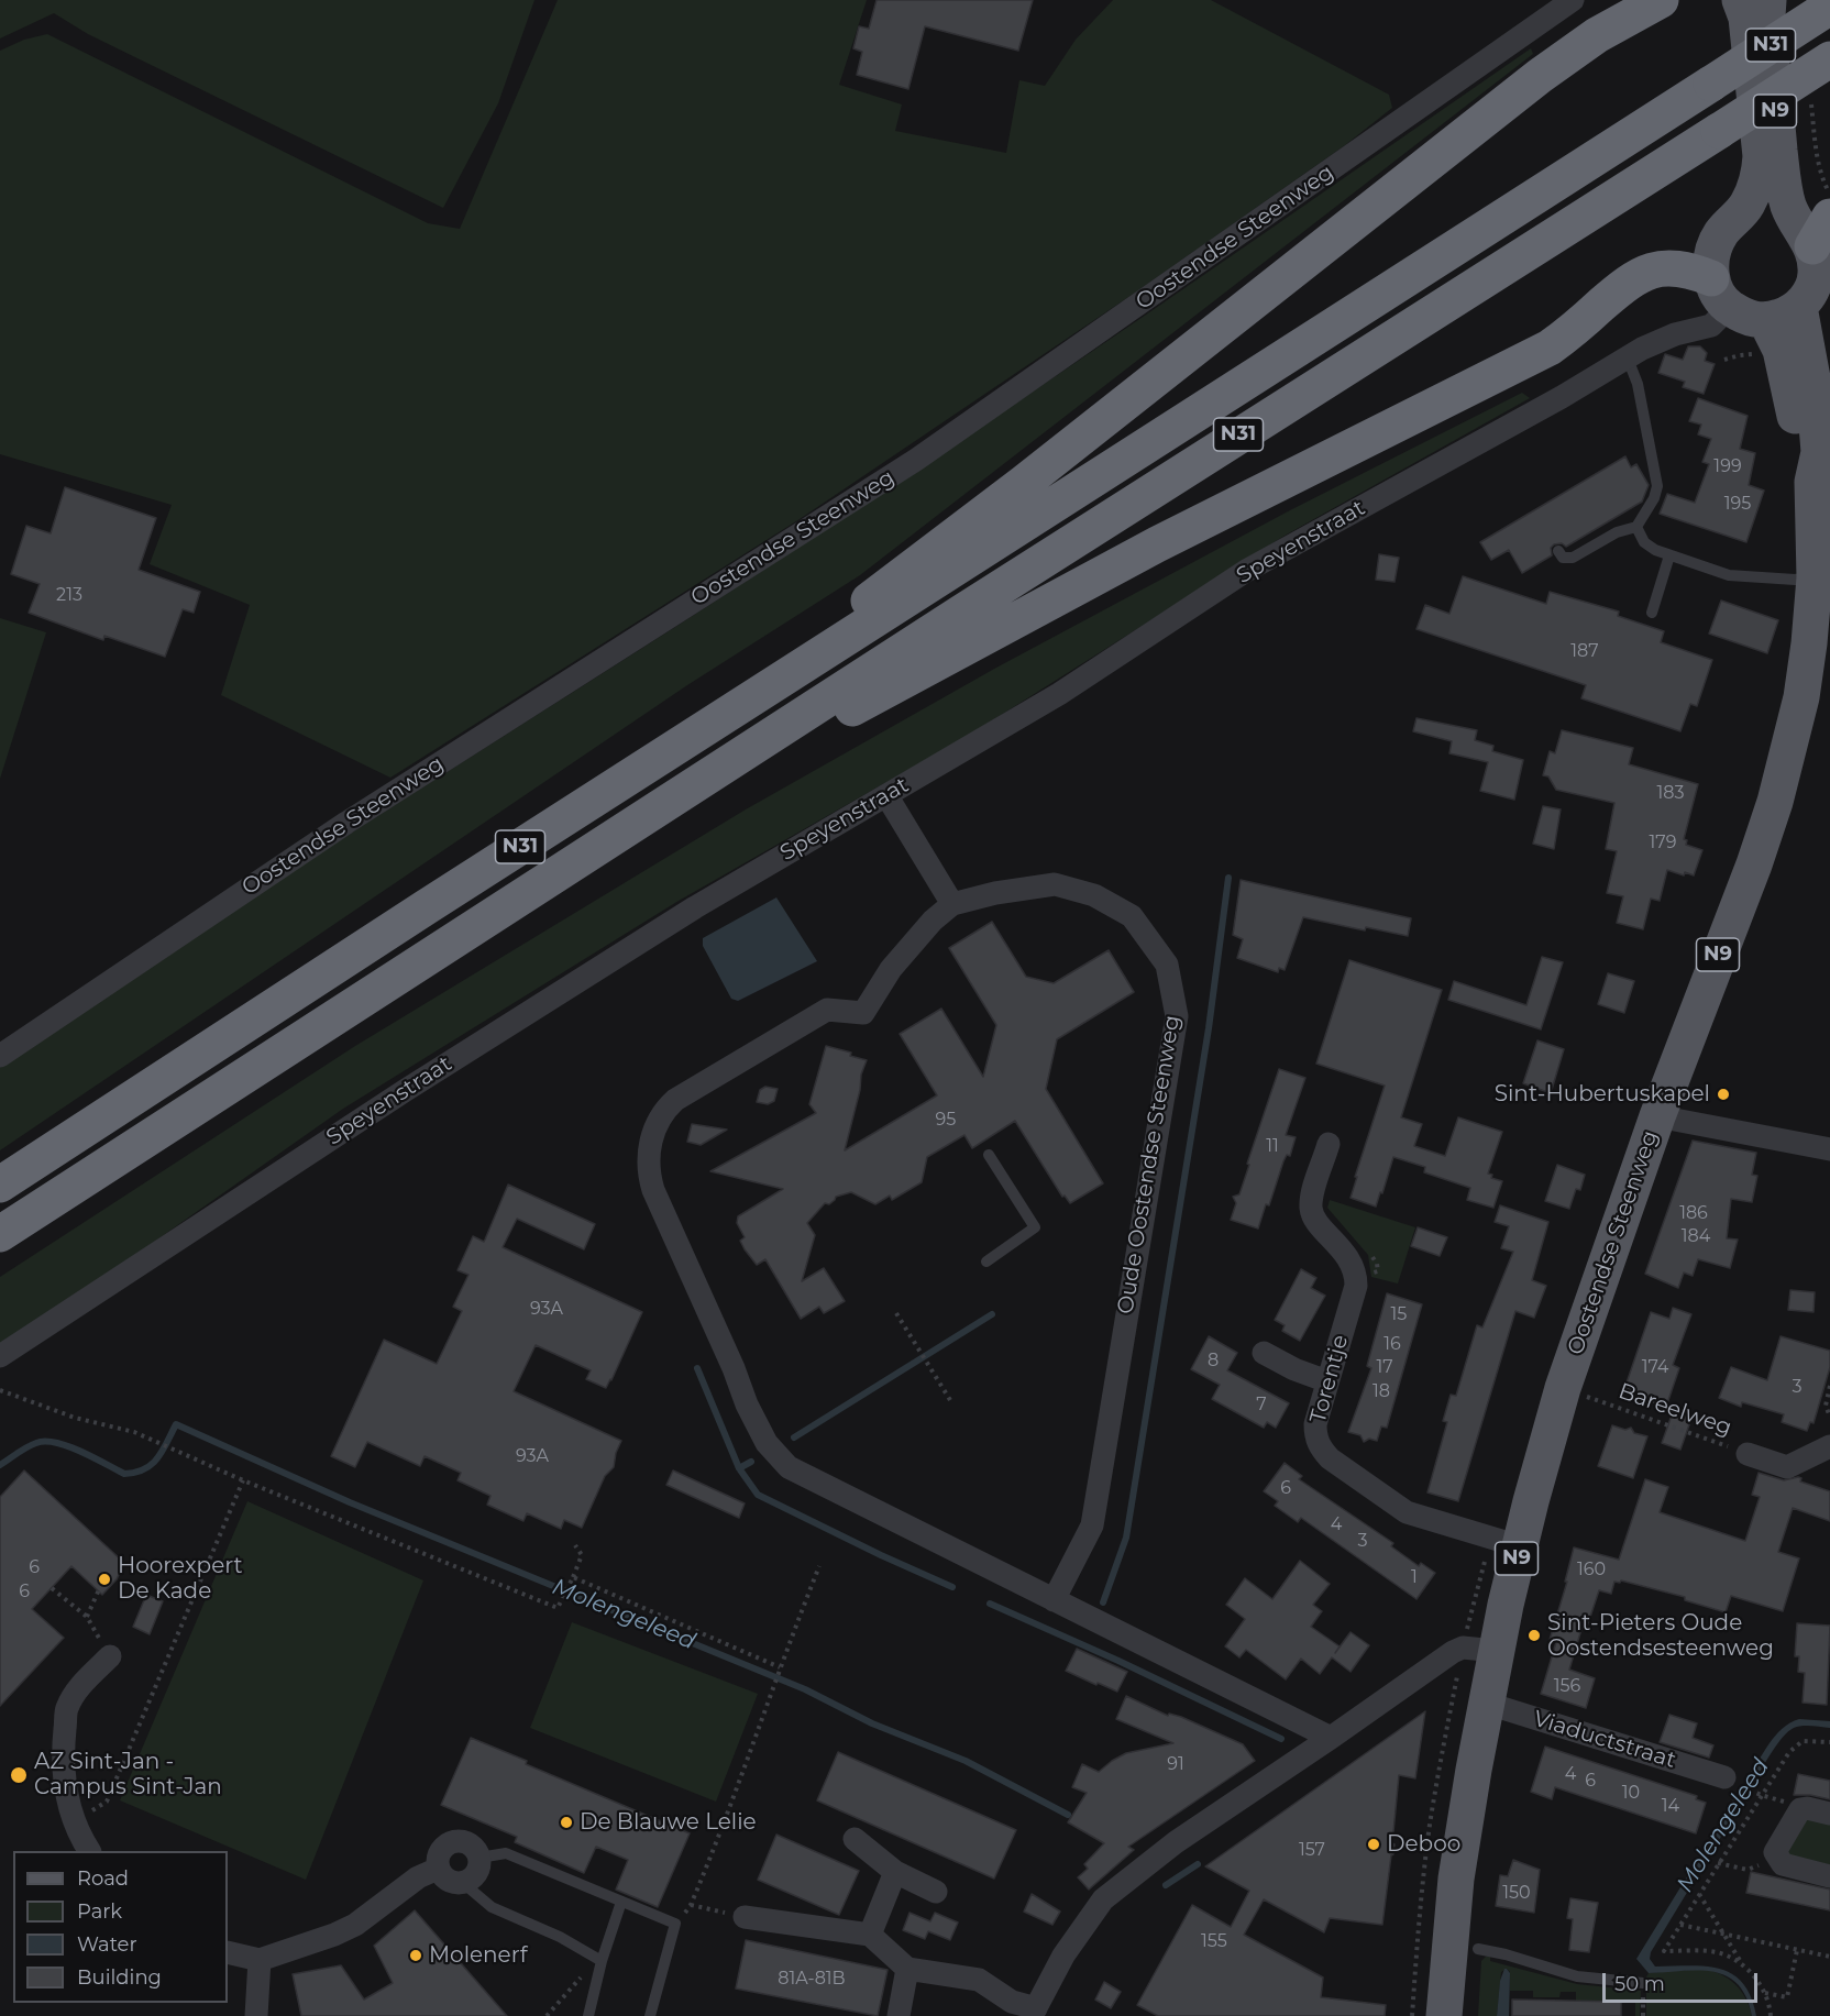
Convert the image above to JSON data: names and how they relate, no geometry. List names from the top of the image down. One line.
{"streets":{"highway":["N31"],"main road":["N9","Oostendse Steenweg"],"street":["Speyenstraat","Oude Oostendse Steenweg","Torentje","Viaductstraat"],"path":["Bareelweg"]},"crossings":[["N9","Oostendse Steenweg"],["N9","Speyenstraat"],["Oostendse Steenweg","Torentje"],["Oostendse Steenweg","Viaductstraat"]],"water":["Molengeleed"],"places":["Sint-Hubertuskapel","Hoorexpert De Kade","Sint-Pieters Oude Oostendsesteenweg","AZ Sint-Jan - Campus Sint-Jan","De Blauwe Lelie","Deboo","Molenerf"],"house_numbers":["199","195","213","187","183","179","95","11","186","184","93A","15","16","8","17","174","3","18","7","93A","6","4","3","6","160","1","6","156","91","4","6","10","14","157","150","155","81A-81B"],"legend":["Road","Park","Water","Building"],"scale_bar":"50 m"}
